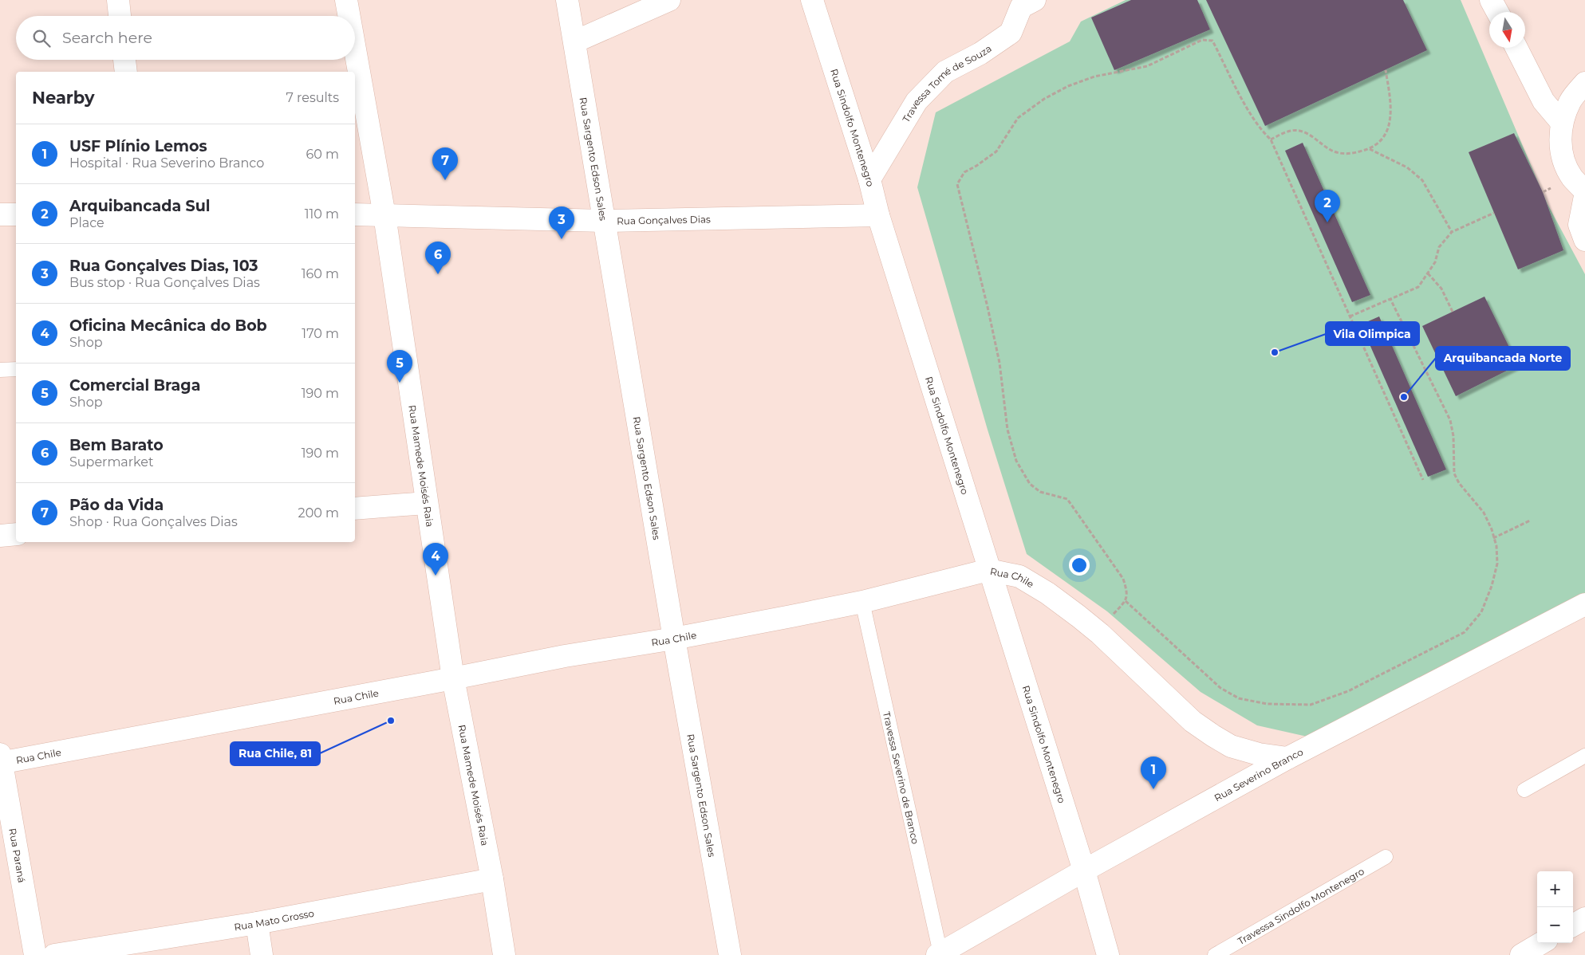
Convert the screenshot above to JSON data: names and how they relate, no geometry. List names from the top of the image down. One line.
{"streets":{"street":["Travessa Tomé de Souza","Rua Sindolfo Montenegro","Rua Sargento Edson Sales","Rua Gonçalves Dias","Rua Mamede Moisés Raia","Rua Chile","Rua Severino Branco","Rua Paraná","Rua Mato Grosso"],"lane":["Travessa Severino de Branco","Travessa Sindolfo Montenegro"]},"crossings":[["Travessa Tomé de Souza","Rua Sindolfo Montenegro"],["Rua Sindolfo Montenegro","Rua Gonçalves Dias"],["Rua Sindolfo Montenegro","Rua Chile"],["Rua Sindolfo Montenegro","Rua Severino Branco"],["Rua Sargento Edson Sales","Rua Gonçalves Dias"],["Rua Sargento Edson Sales","Rua Chile"],["Rua Gonçalves Dias","Rua Mamede Moisés Raia"],["Rua Mamede Moisés Raia","Rua Chile"],["Rua Mamede Moisés Raia","Rua Mato Grosso"],["Rua Chile","Rua Severino Branco"],["Rua Chile","Travessa Severino de Branco"],["Rua Chile","Rua Paraná"],["Rua Severino Branco","Travessa Severino de Branco"]],"places":["Vila Olimpica","Arquibancada Norte","Rua Chile, 81"],"north":"bottom","page":{"search":"Search here","heading":["Nearby","7 results"],"list":[{"mark":"1","name":"USF Plínio Lemos","note":"Hospital · Rua Severino Branco","value":"60 m"},{"mark":"2","name":"Arquibancada Sul","note":"Place","value":"110 m"},{"mark":"3","name":"Rua Gonçalves Dias, 103","note":"Bus stop · Rua Gonçalves Dias","value":"160 m"},{"mark":"4","name":"Oficina Mecânica do Bob","note":"Shop","value":"170 m"},{"mark":"5","name":"Comercial Braga","note":"Shop","value":"190 m"},{"mark":"6","name":"Bem Barato","note":"Supermarket","value":"190 m"},{"mark":"7","name":"Pão da Vida","note":"Shop · Rua Gonçalves Dias","value":"200 m"}],"pins":["7","2","3","6","5","4","1"],"map_buttons":["+","−"]}}
